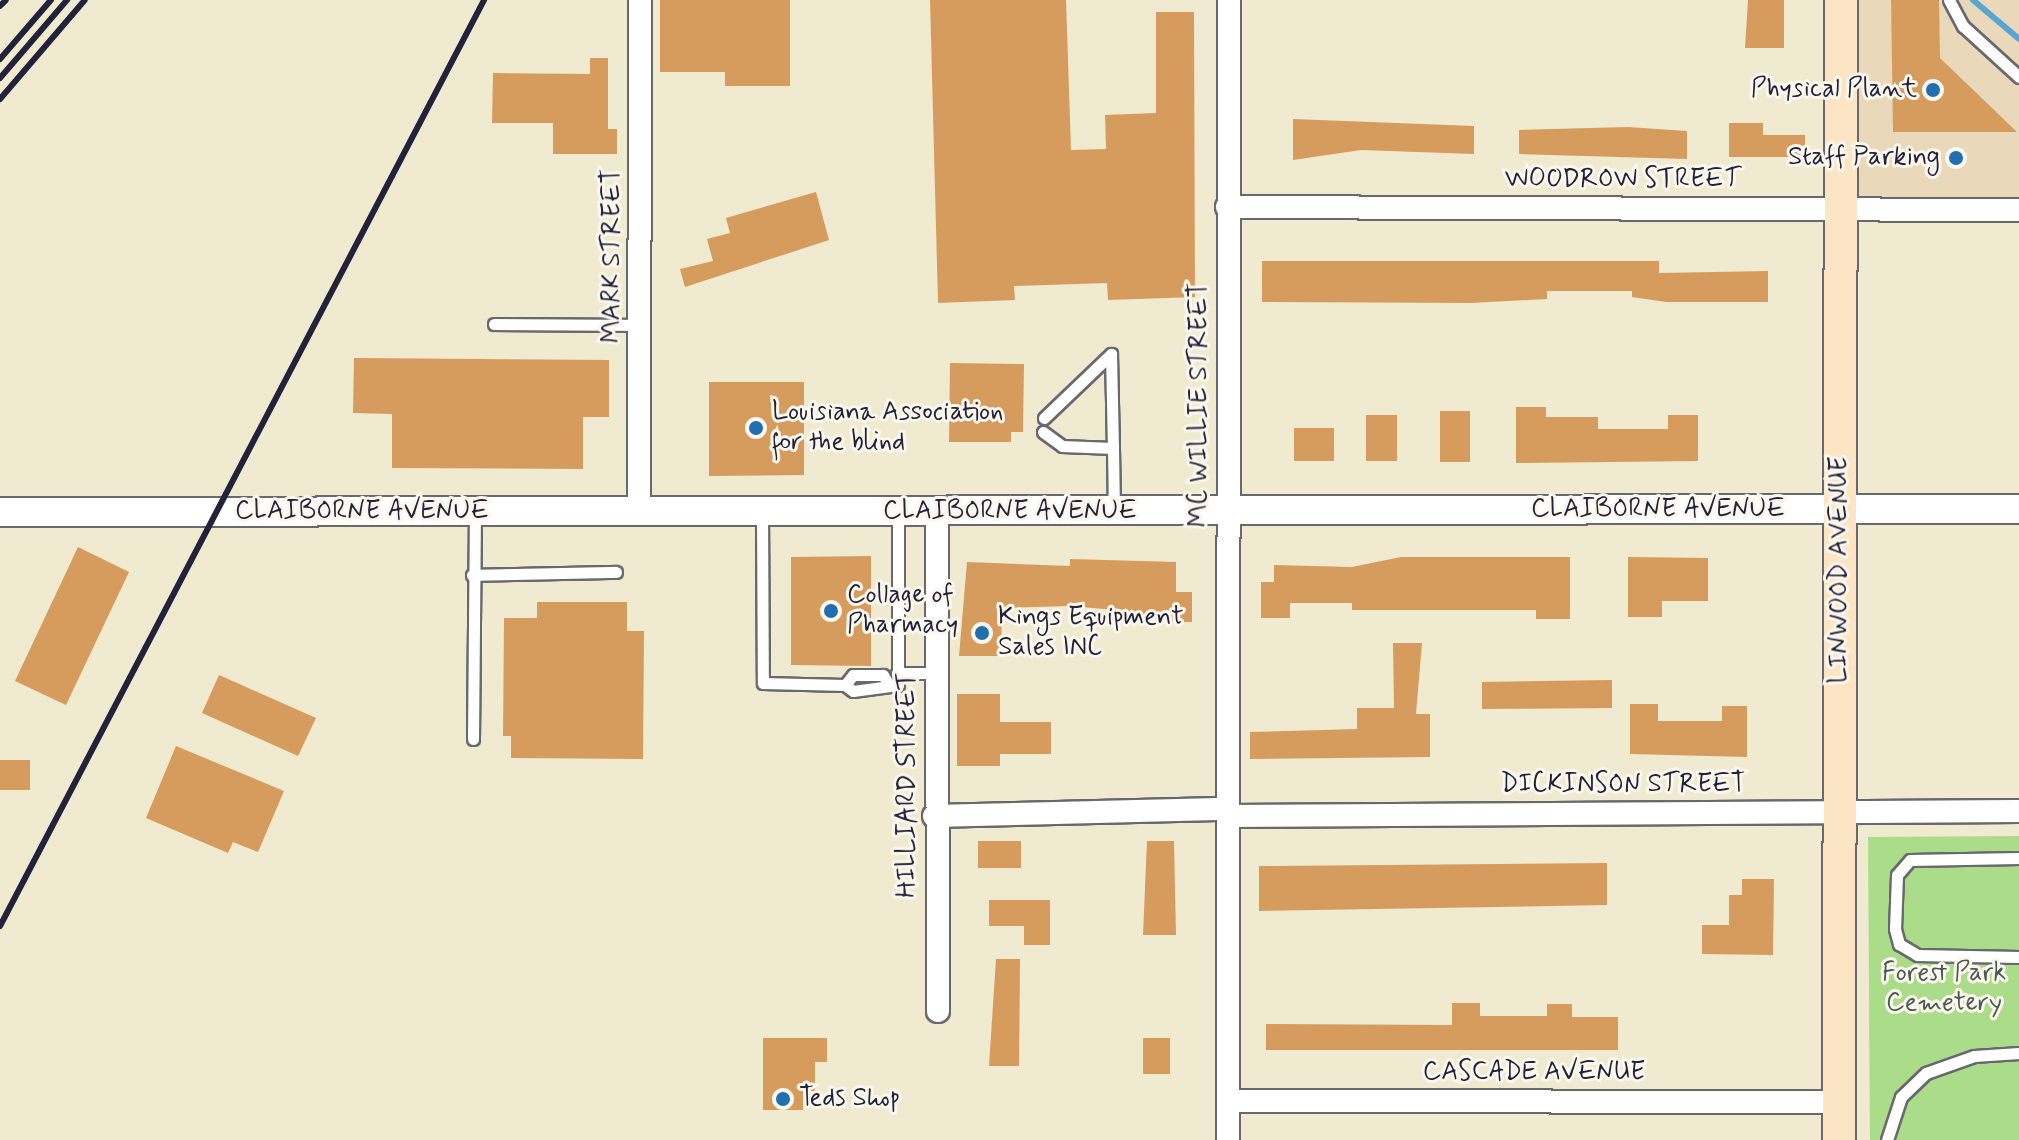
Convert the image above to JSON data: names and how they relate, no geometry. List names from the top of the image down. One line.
{"streets":{"main road":["LINWOOD AVENUE"],"street":["WOODROW STREET","MARK STREET","MC WILLIE STREET","CLAIBORNE AVENUE","HILLIARD STREET","DICKINSON STREET","CASCADE AVENUE"]},"crossings":[["WOODROW STREET","MC WILLIE STREET"],["WOODROW STREET","LINWOOD AVENUE"],["MARK STREET","CLAIBORNE AVENUE"],["MC WILLIE STREET","CLAIBORNE AVENUE"],["MC WILLIE STREET","DICKINSON STREET"],["MC WILLIE STREET","CASCADE AVENUE"],["CLAIBORNE AVENUE","LINWOOD AVENUE"],["CLAIBORNE AVENUE","HILLIARD STREET"],["LINWOOD AVENUE","DICKINSON STREET"],["LINWOOD AVENUE","CASCADE AVENUE"],["HILLIARD STREET","DICKINSON STREET"]],"parks":["Forest Park Cemetery"],"places":["Physical Plant","Staff Parking","Louisiana Association for the blind","Collage of Pharmacy","Kings Equipment Sales INC","Teds Shop"]}
